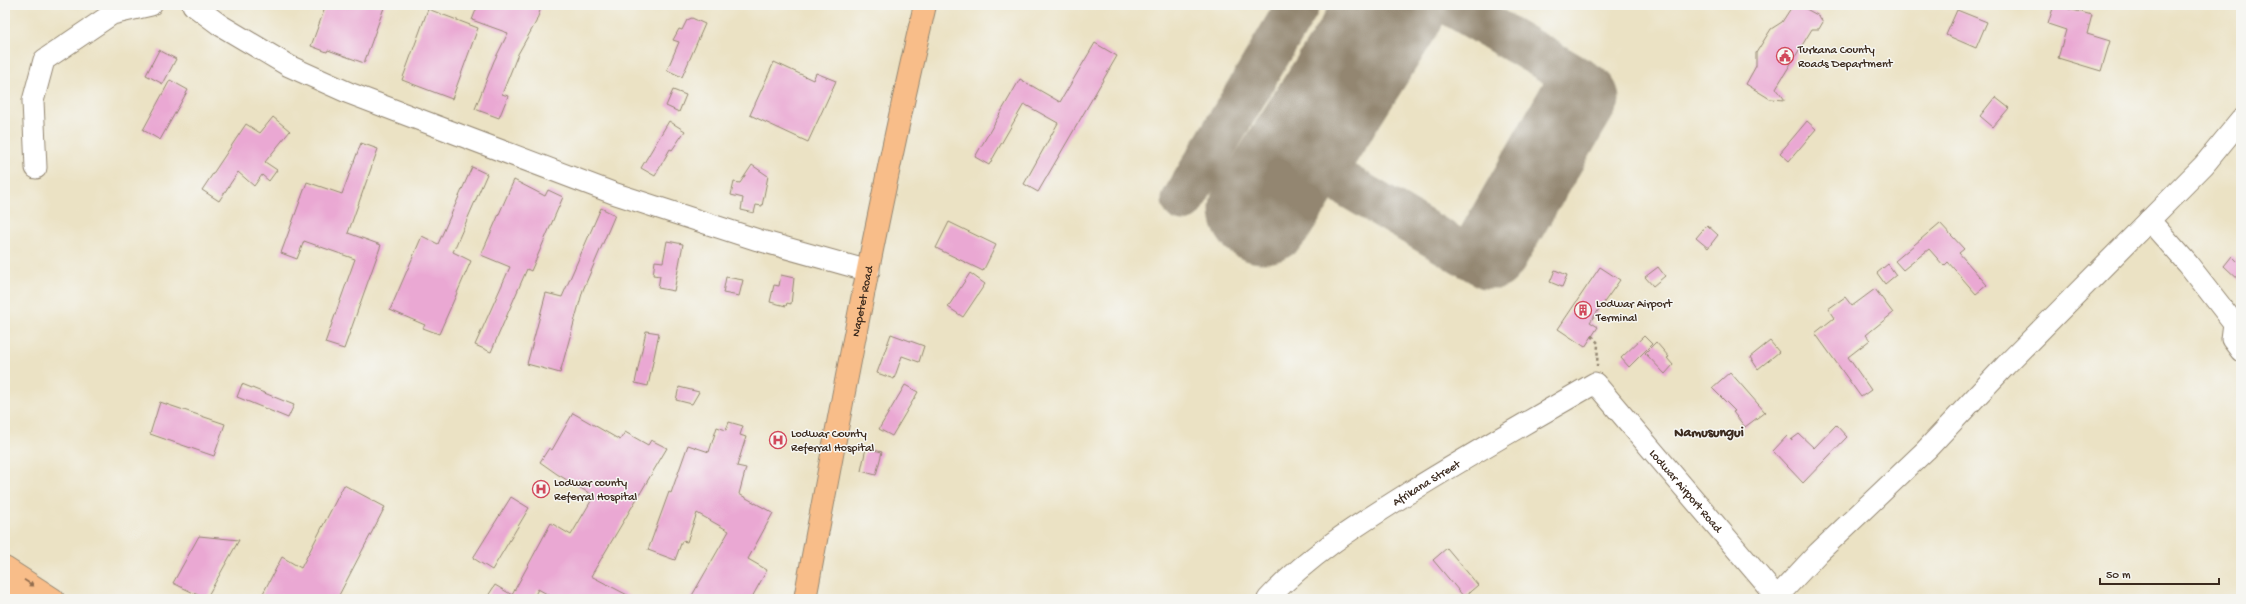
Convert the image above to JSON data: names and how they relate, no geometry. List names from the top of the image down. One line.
{"streets":{"main road":["Napetet Road"],"street":["Afrikana Street","Lodwar Airport Road"]},"crossings":[["Afrikana Street","Lodwar Airport Road"]],"districts":["Namusungui"],"places":{"public building":["Turkana County Roads Department"],"building":["Lodwar Airport Terminal"],"hospital":["Lodwar County Referral Hospital","Lodwar county Referral Hospital"]},"scale_bar":"50 m"}
